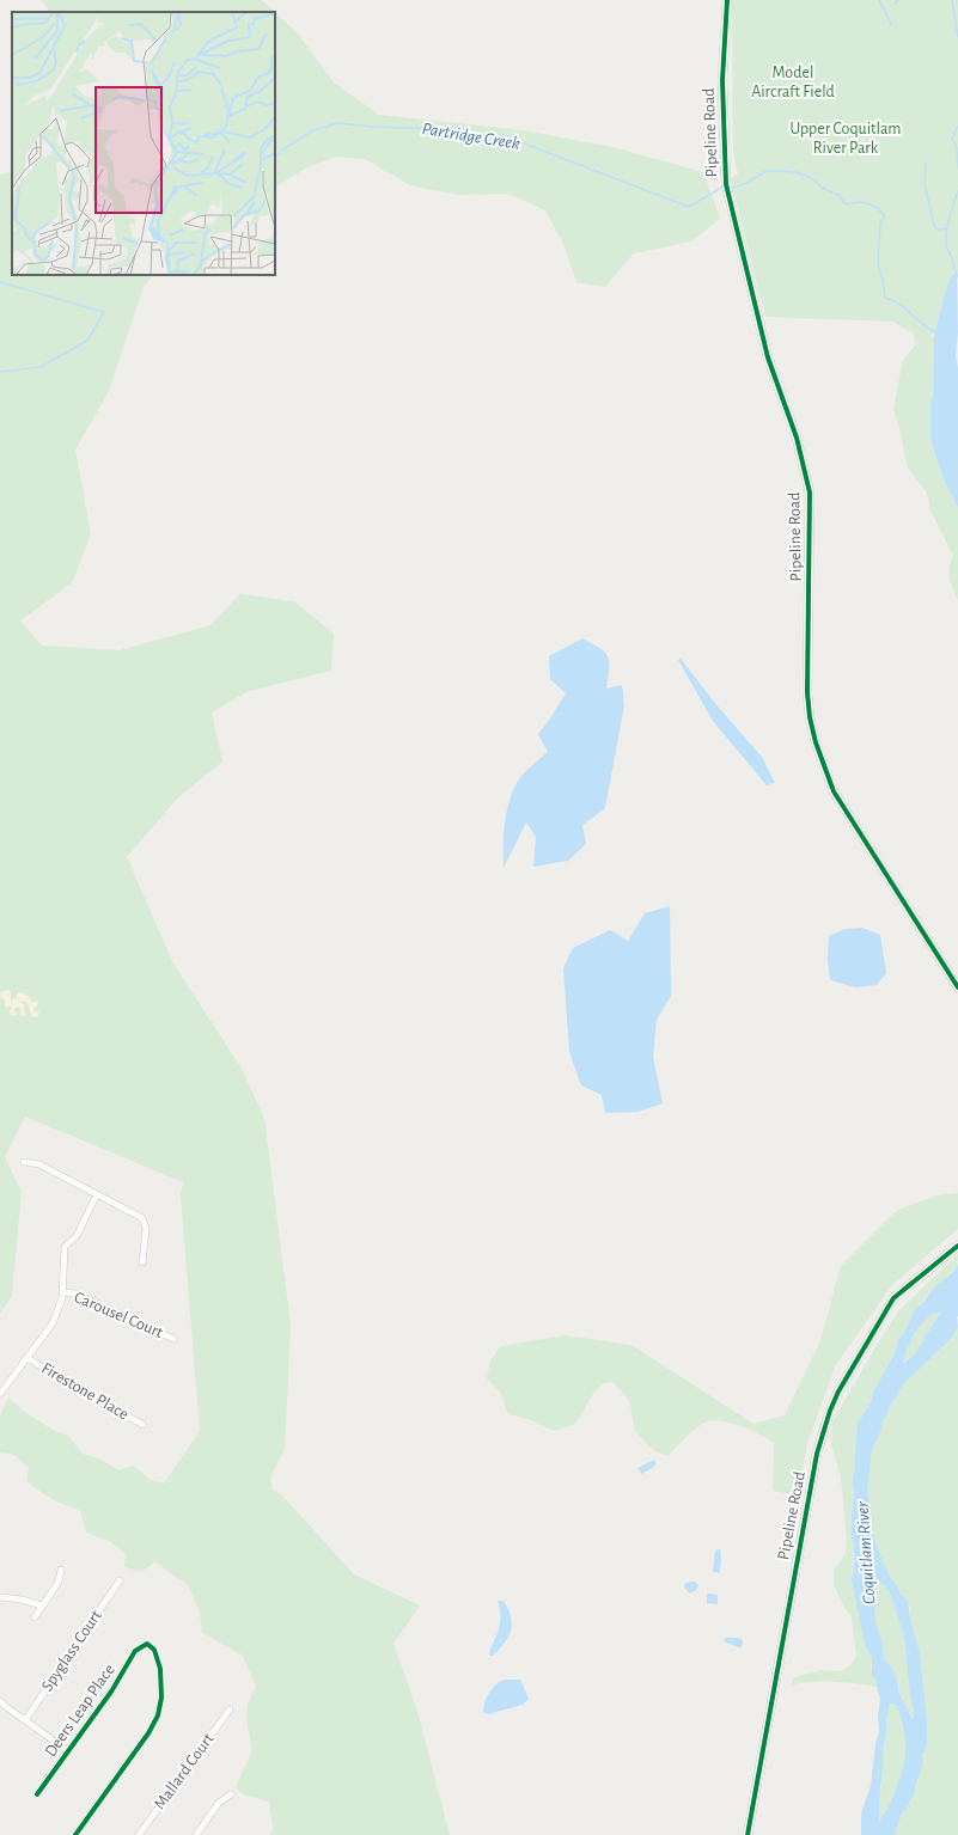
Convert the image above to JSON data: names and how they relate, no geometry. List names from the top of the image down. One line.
{"streets":{"street":["Pipeline Road","Carousel Court","Firestone Place","Spyglass Court","Deers Leap Place","Mallard Court"]},"water":["Partridge Creek","Coquitlam River"],"parks":["Model Aircraft Field","Upper Coquitlam River Park"]}
